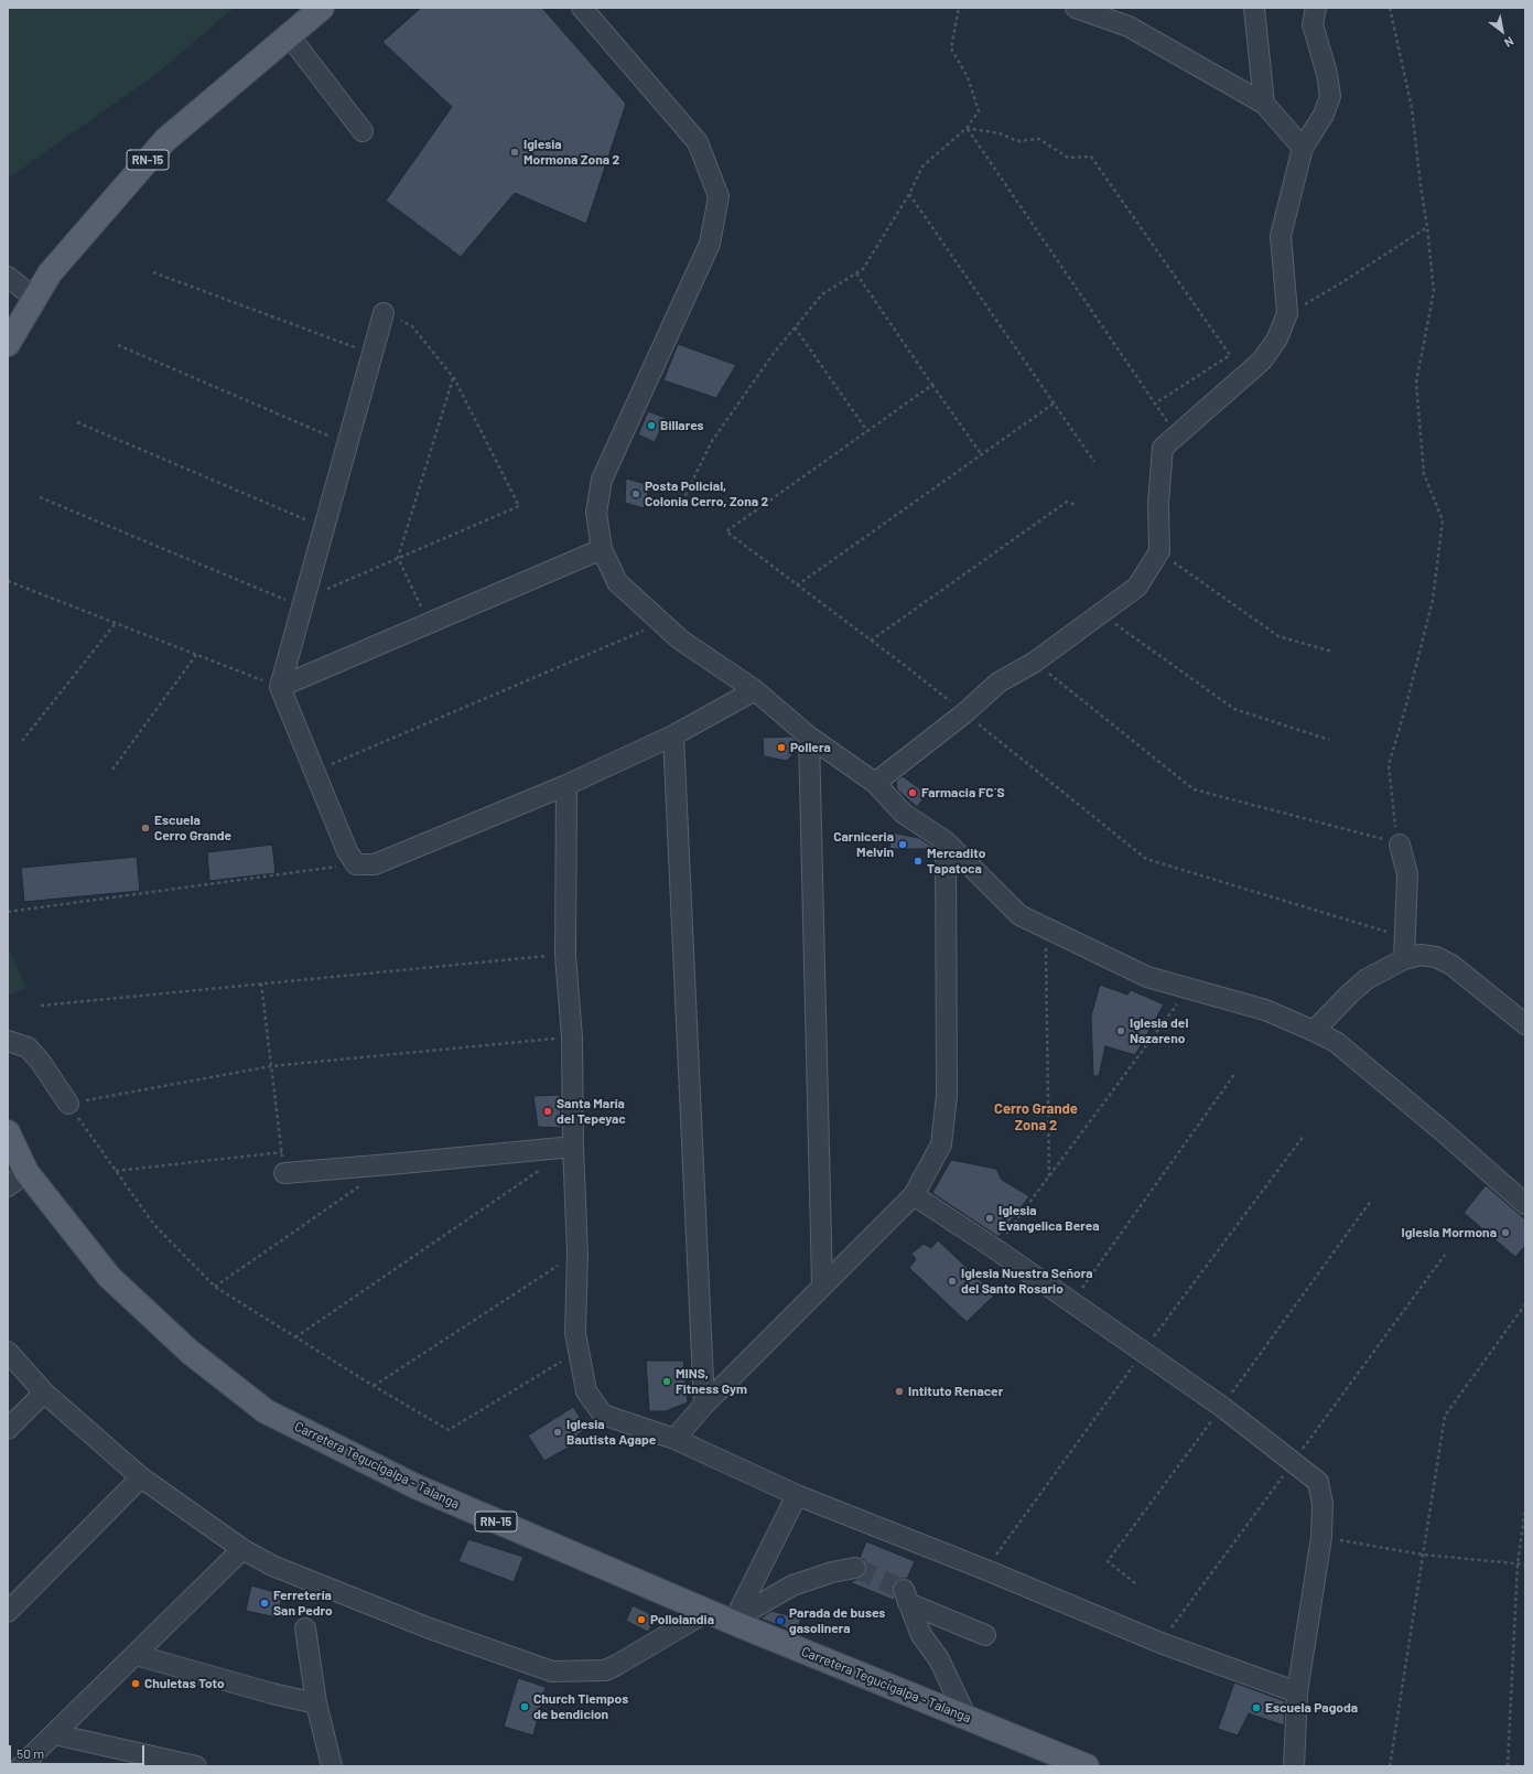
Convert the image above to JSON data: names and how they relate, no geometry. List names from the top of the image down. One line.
{"streets":{"main road":["RN-15","Carretera Tegucigalpa - Talanga"]},"districts":["Cerro Grande Zona 2"],"places":["Iglesia Mormona Zona 2","Billares","Posta Policial, Colonia Cerro, Zona 2","Pollera","Farmacia FC´S","Escuela Cerro Grande","Carniceria Melvin","Mercadito Tapatoca","Iglesia del Nazareno","Santa María del Tepeyac","Iglesia Evangelica Berea","Iglesia Mormona","Iglesia Nuestra Señora del Santo Rosario","MINS, Fitness Gym","Intituto Renacer","Iglesia Bautista Agape","Ferretería San Pedro","Pollolandia","Parada de buses gasolinera","Chuletas Toto","Church Tiempos de bendicion","Escuela Pagoda"],"scale_bar":"50 m","north":"bottom right"}
